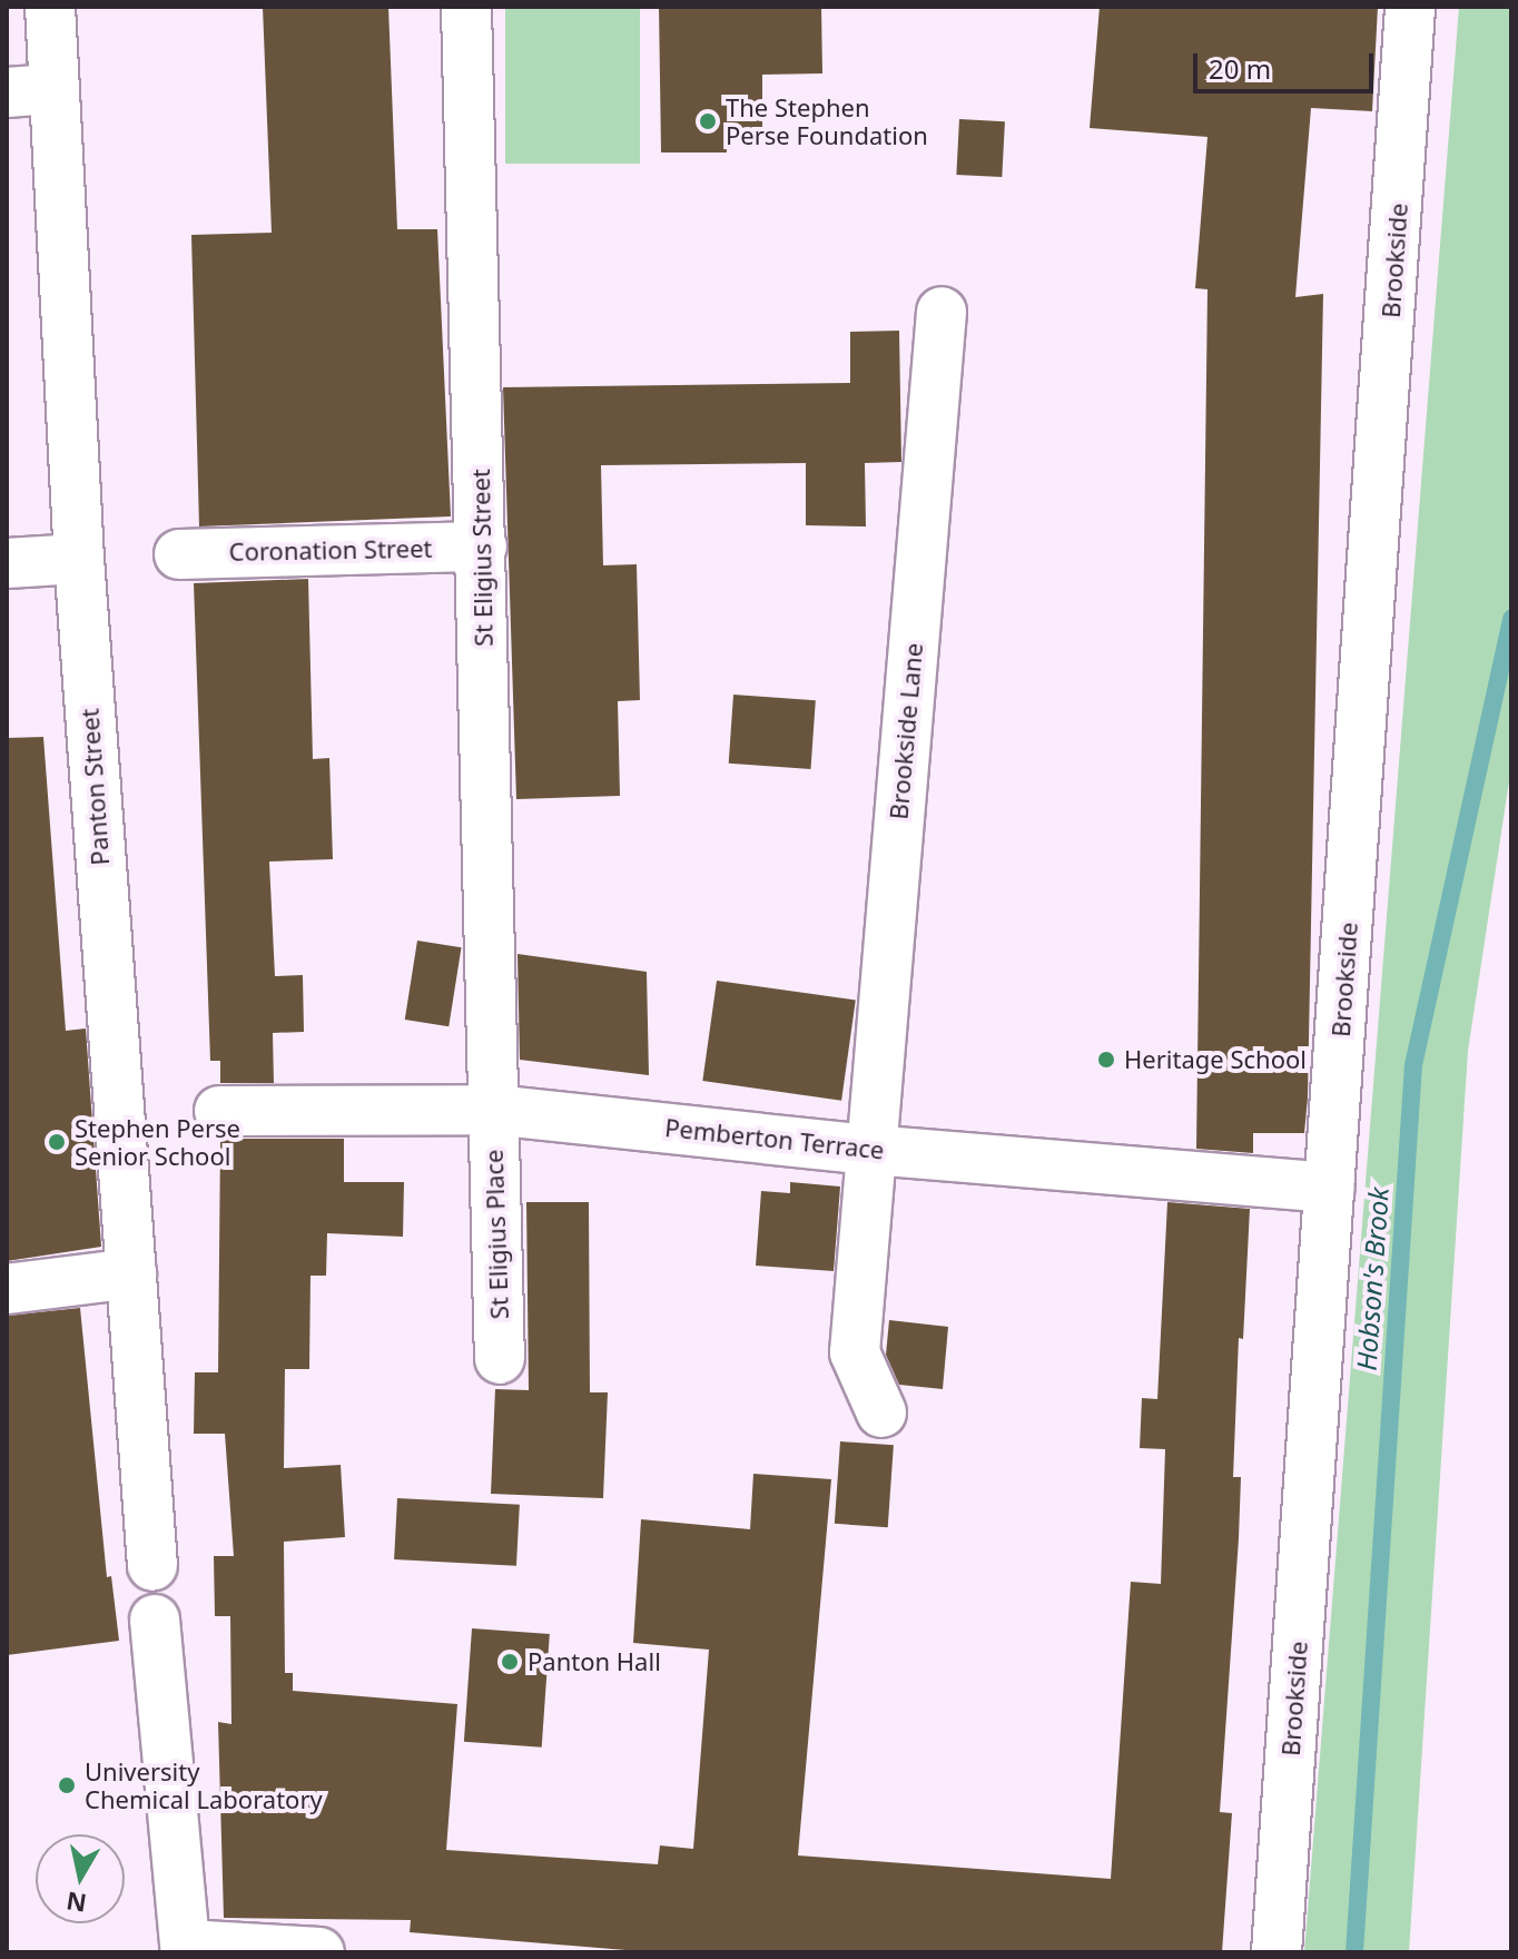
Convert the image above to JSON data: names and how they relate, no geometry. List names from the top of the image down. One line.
{"streets":{"street":["Brookside","Coronation Street","St Eligius Street","Brookside Lane","Panton Street","Pemberton Terrace","St Eligius Place"]},"crossings":[["Brookside","Pemberton Terrace"],["Coronation Street","St Eligius Street"],["St Eligius Street","Pemberton Terrace"],["St Eligius Street","St Eligius Place"],["Brookside Lane","Pemberton Terrace"],["Pemberton Terrace","St Eligius Place"]],"water":["Hobson's Brook"],"places":["The Stephen Perse Foundation","Heritage School","Stephen Perse Senior School","Panton Hall","University Chemical Laboratory"],"scale_bar":"20 m","north":"bottom"}
